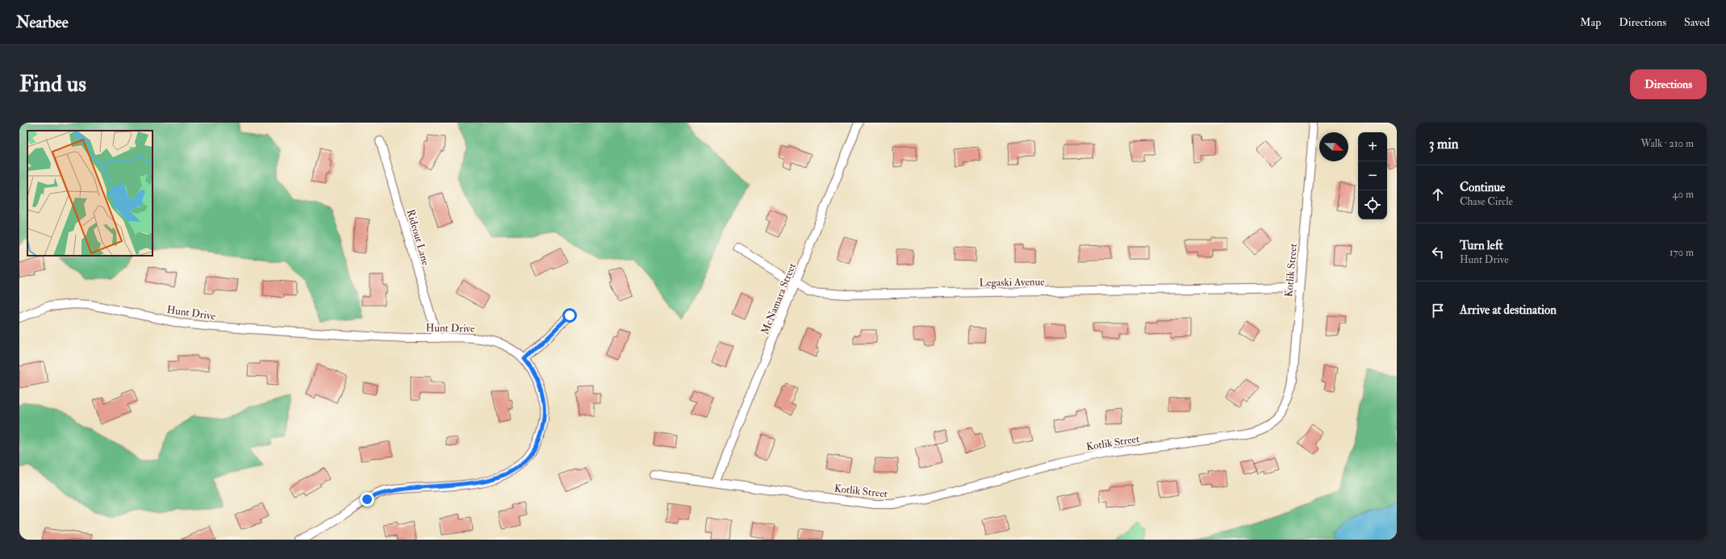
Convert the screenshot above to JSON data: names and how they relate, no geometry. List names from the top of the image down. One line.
{"streets":{"street":["Rideout Lane","Kotlik Street","Legaski Avenue","McNamara Street","Hunt Drive"]},"crossings":[["Rideout Lane","Hunt Drive"],["Kotlik Street","Legaski Avenue"],["Kotlik Street","McNamara Street"],["Legaski Avenue","McNamara Street"]],"north":"right","page":{"header":"Nearbee","nav":["Map","Directions","Saved"],"buttons":"Directions","title":"Find us","heading":["3 min","Walk · 210 m"],"map_buttons":["+","−"],"list":[["Continue","Chase Circle","40 m"],["Turn left","Hunt Drive","170 m"],"Arrive at destination"]}}
